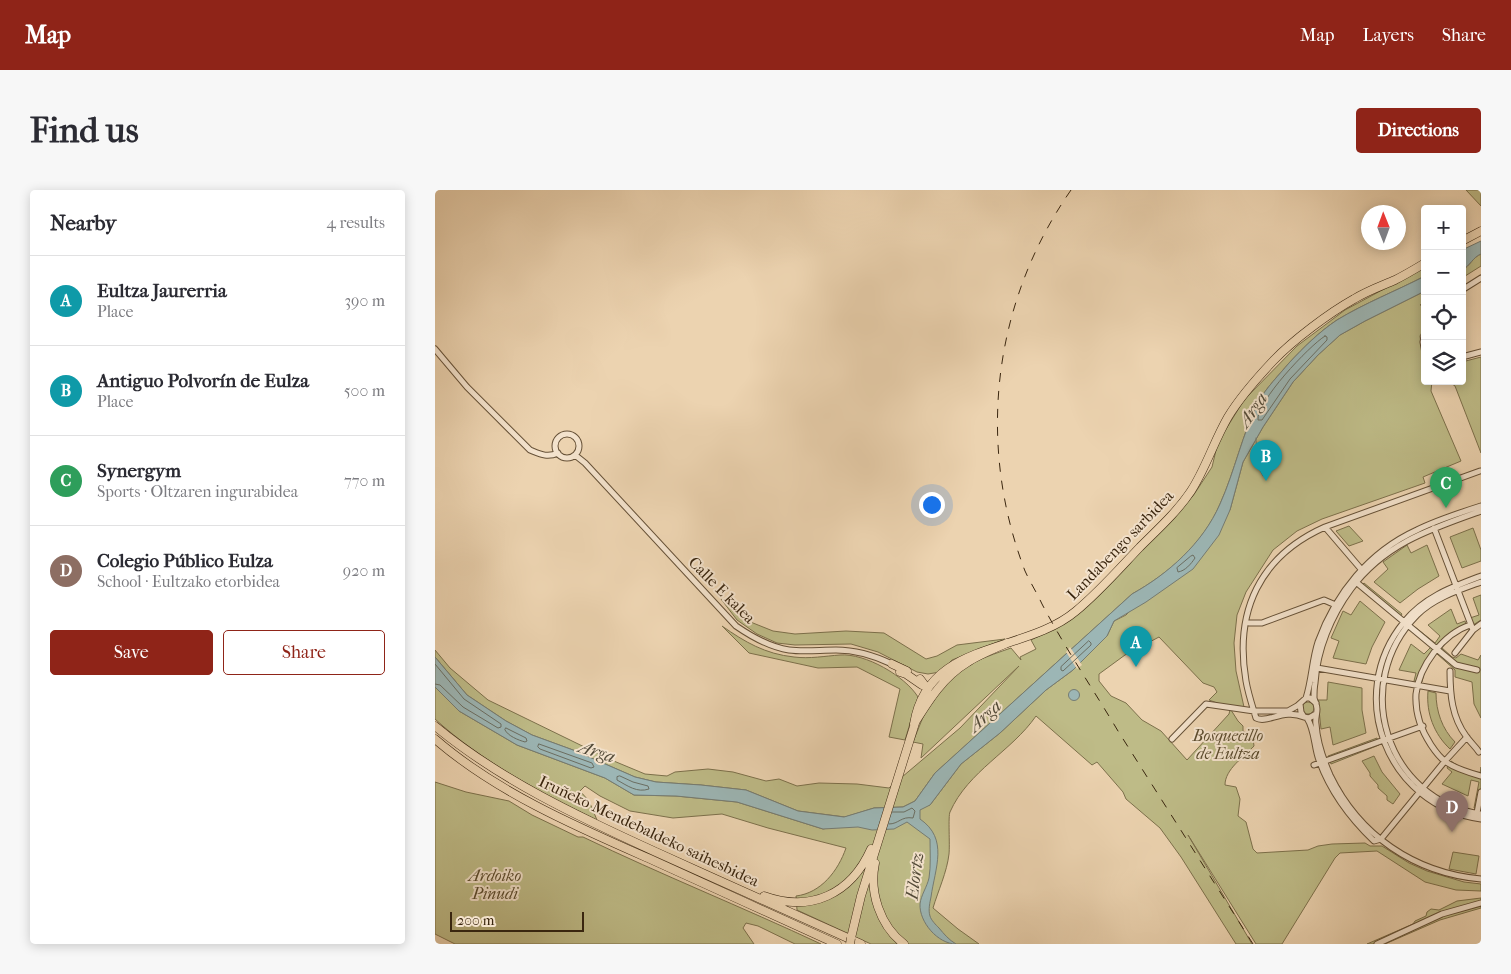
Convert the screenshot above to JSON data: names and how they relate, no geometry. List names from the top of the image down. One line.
{"streets":{"highway":["Landabengo sarbidea","Iruñeko Mendebaldeko saihesbidea"],"street":["Calle E kalea"]},"water":["Arga","Elortz"],"parks":["Bosquecillo de Eultza","Ardoiko Pinudi"],"scale_bar":"200 m","north":"top","page":{"header":"Map","nav":["Map","Layers","Share"],"buttons":["Directions",["Save","Share"]],"title":"Find us","heading":["Nearby","4 results"],"map_buttons":["+","−"],"list":[{"mark":"A","name":"Eultza Jaurerria","note":"Place","value":"390 m"},{"mark":"B","name":"Antiguo Polvorín de Eulza","note":"Place","value":"500 m"},{"mark":"C","name":"Synergym","note":"Sports · Oltzaren ingurabidea","value":"770 m"},{"mark":"D","name":"Colegio Público Eulza","note":"School · Eultzako etorbidea","value":"920 m"}],"pins":["B","C","A","D"],"scale":"200 m"}}
